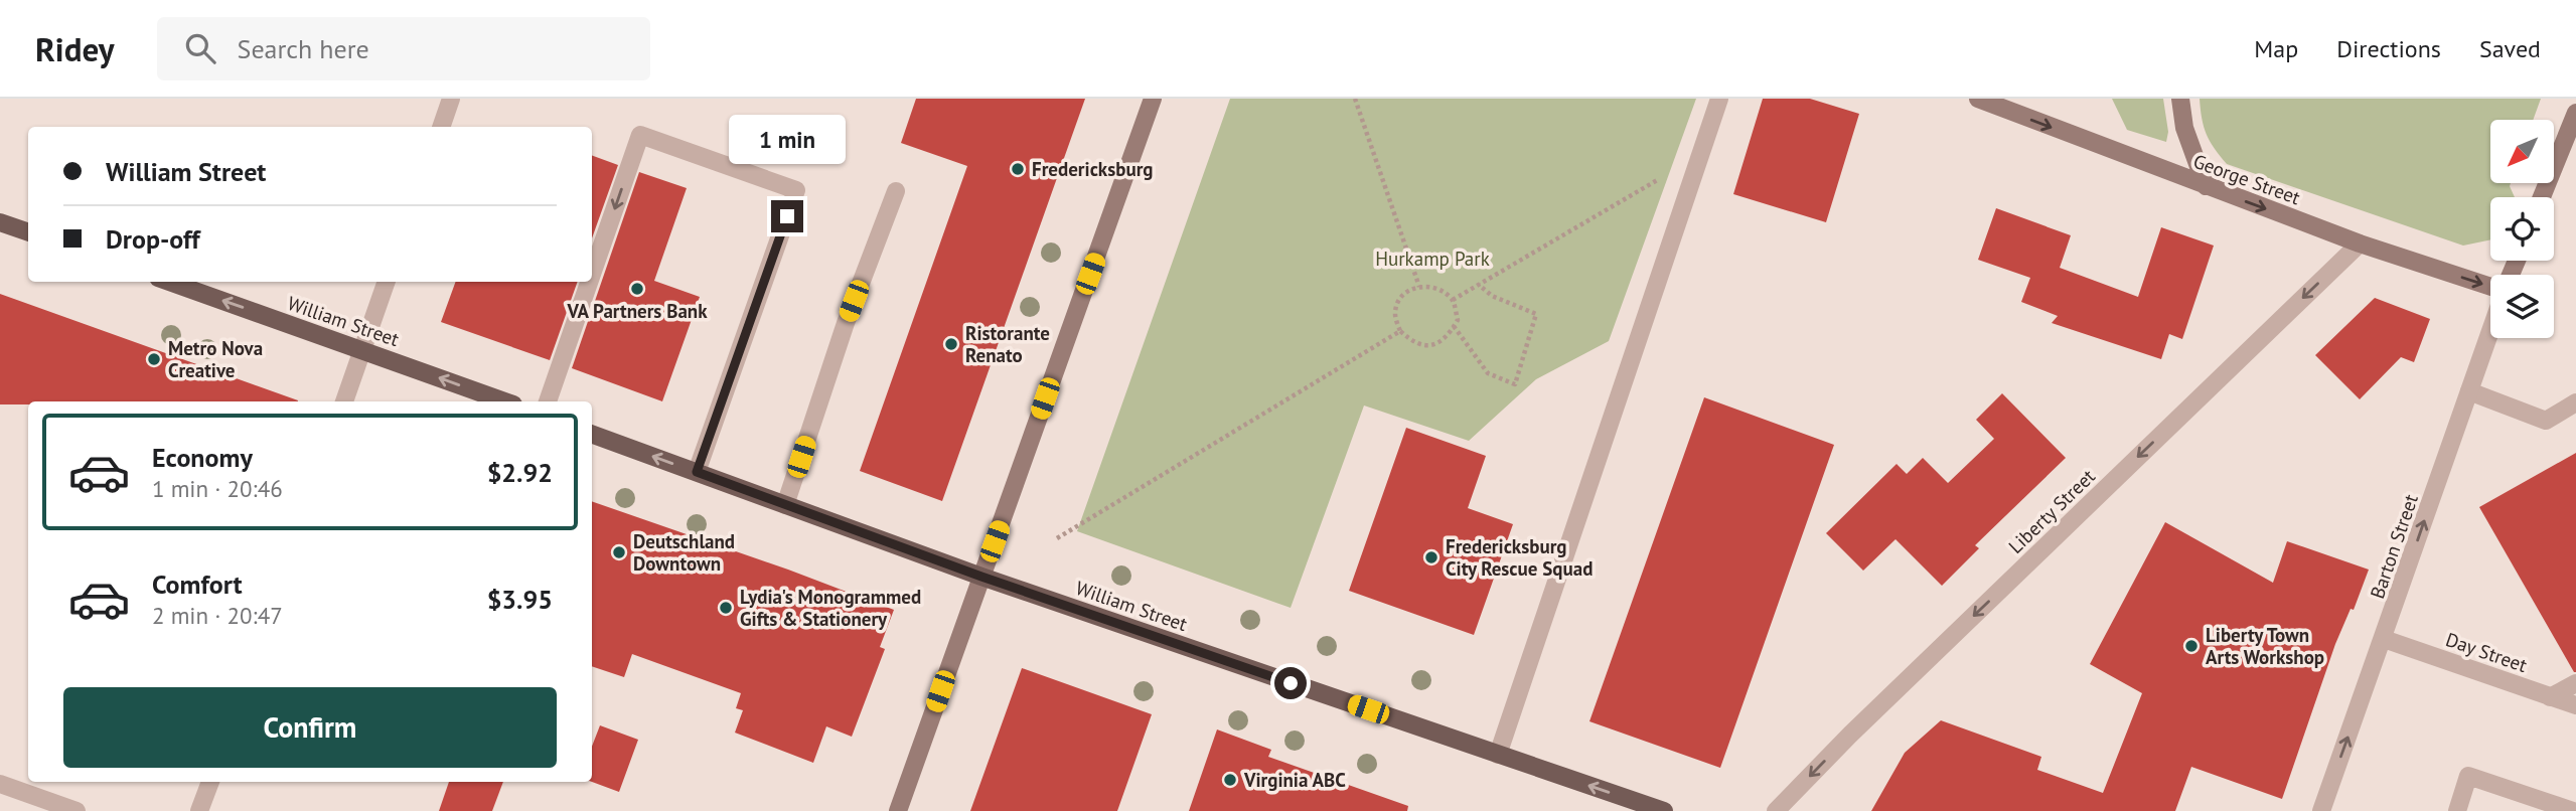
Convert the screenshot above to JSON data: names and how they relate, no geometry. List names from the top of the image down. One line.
{"streets":{"main road":["William Street"],"street":["George Street","Liberty Street","Barton Street","Day Street"]},"crossings":[["George Street","Liberty Street"],["Barton Street","Day Street"]],"one_way":["George Street","William Street","Liberty Street","Barton Street"],"parks":["Hurkamp Park"],"places":["Fredericksburg","VA Partners Bank","Ristorante Renato","Metro Nova Creative","Deutschland Downtown","Fredericksburg City Rescue Squad","Lydia's Monogrammed Gifts & Stationery","Liberty Town Arts Workshop","Virginia ABC"],"north":"bottom left","page":{"header":"Ridey","search":"Search here","nav":["Map","Directions","Saved"],"bubble":"1 min","banner":["William Street","Drop-off"],"list":[{"name":"Economy","note":"1 min · 20:46","value":"$2.92"},{"name":"Comfort","note":"2 min · 20:47","value":"$3.95"}],"buttons":"Confirm"}}
